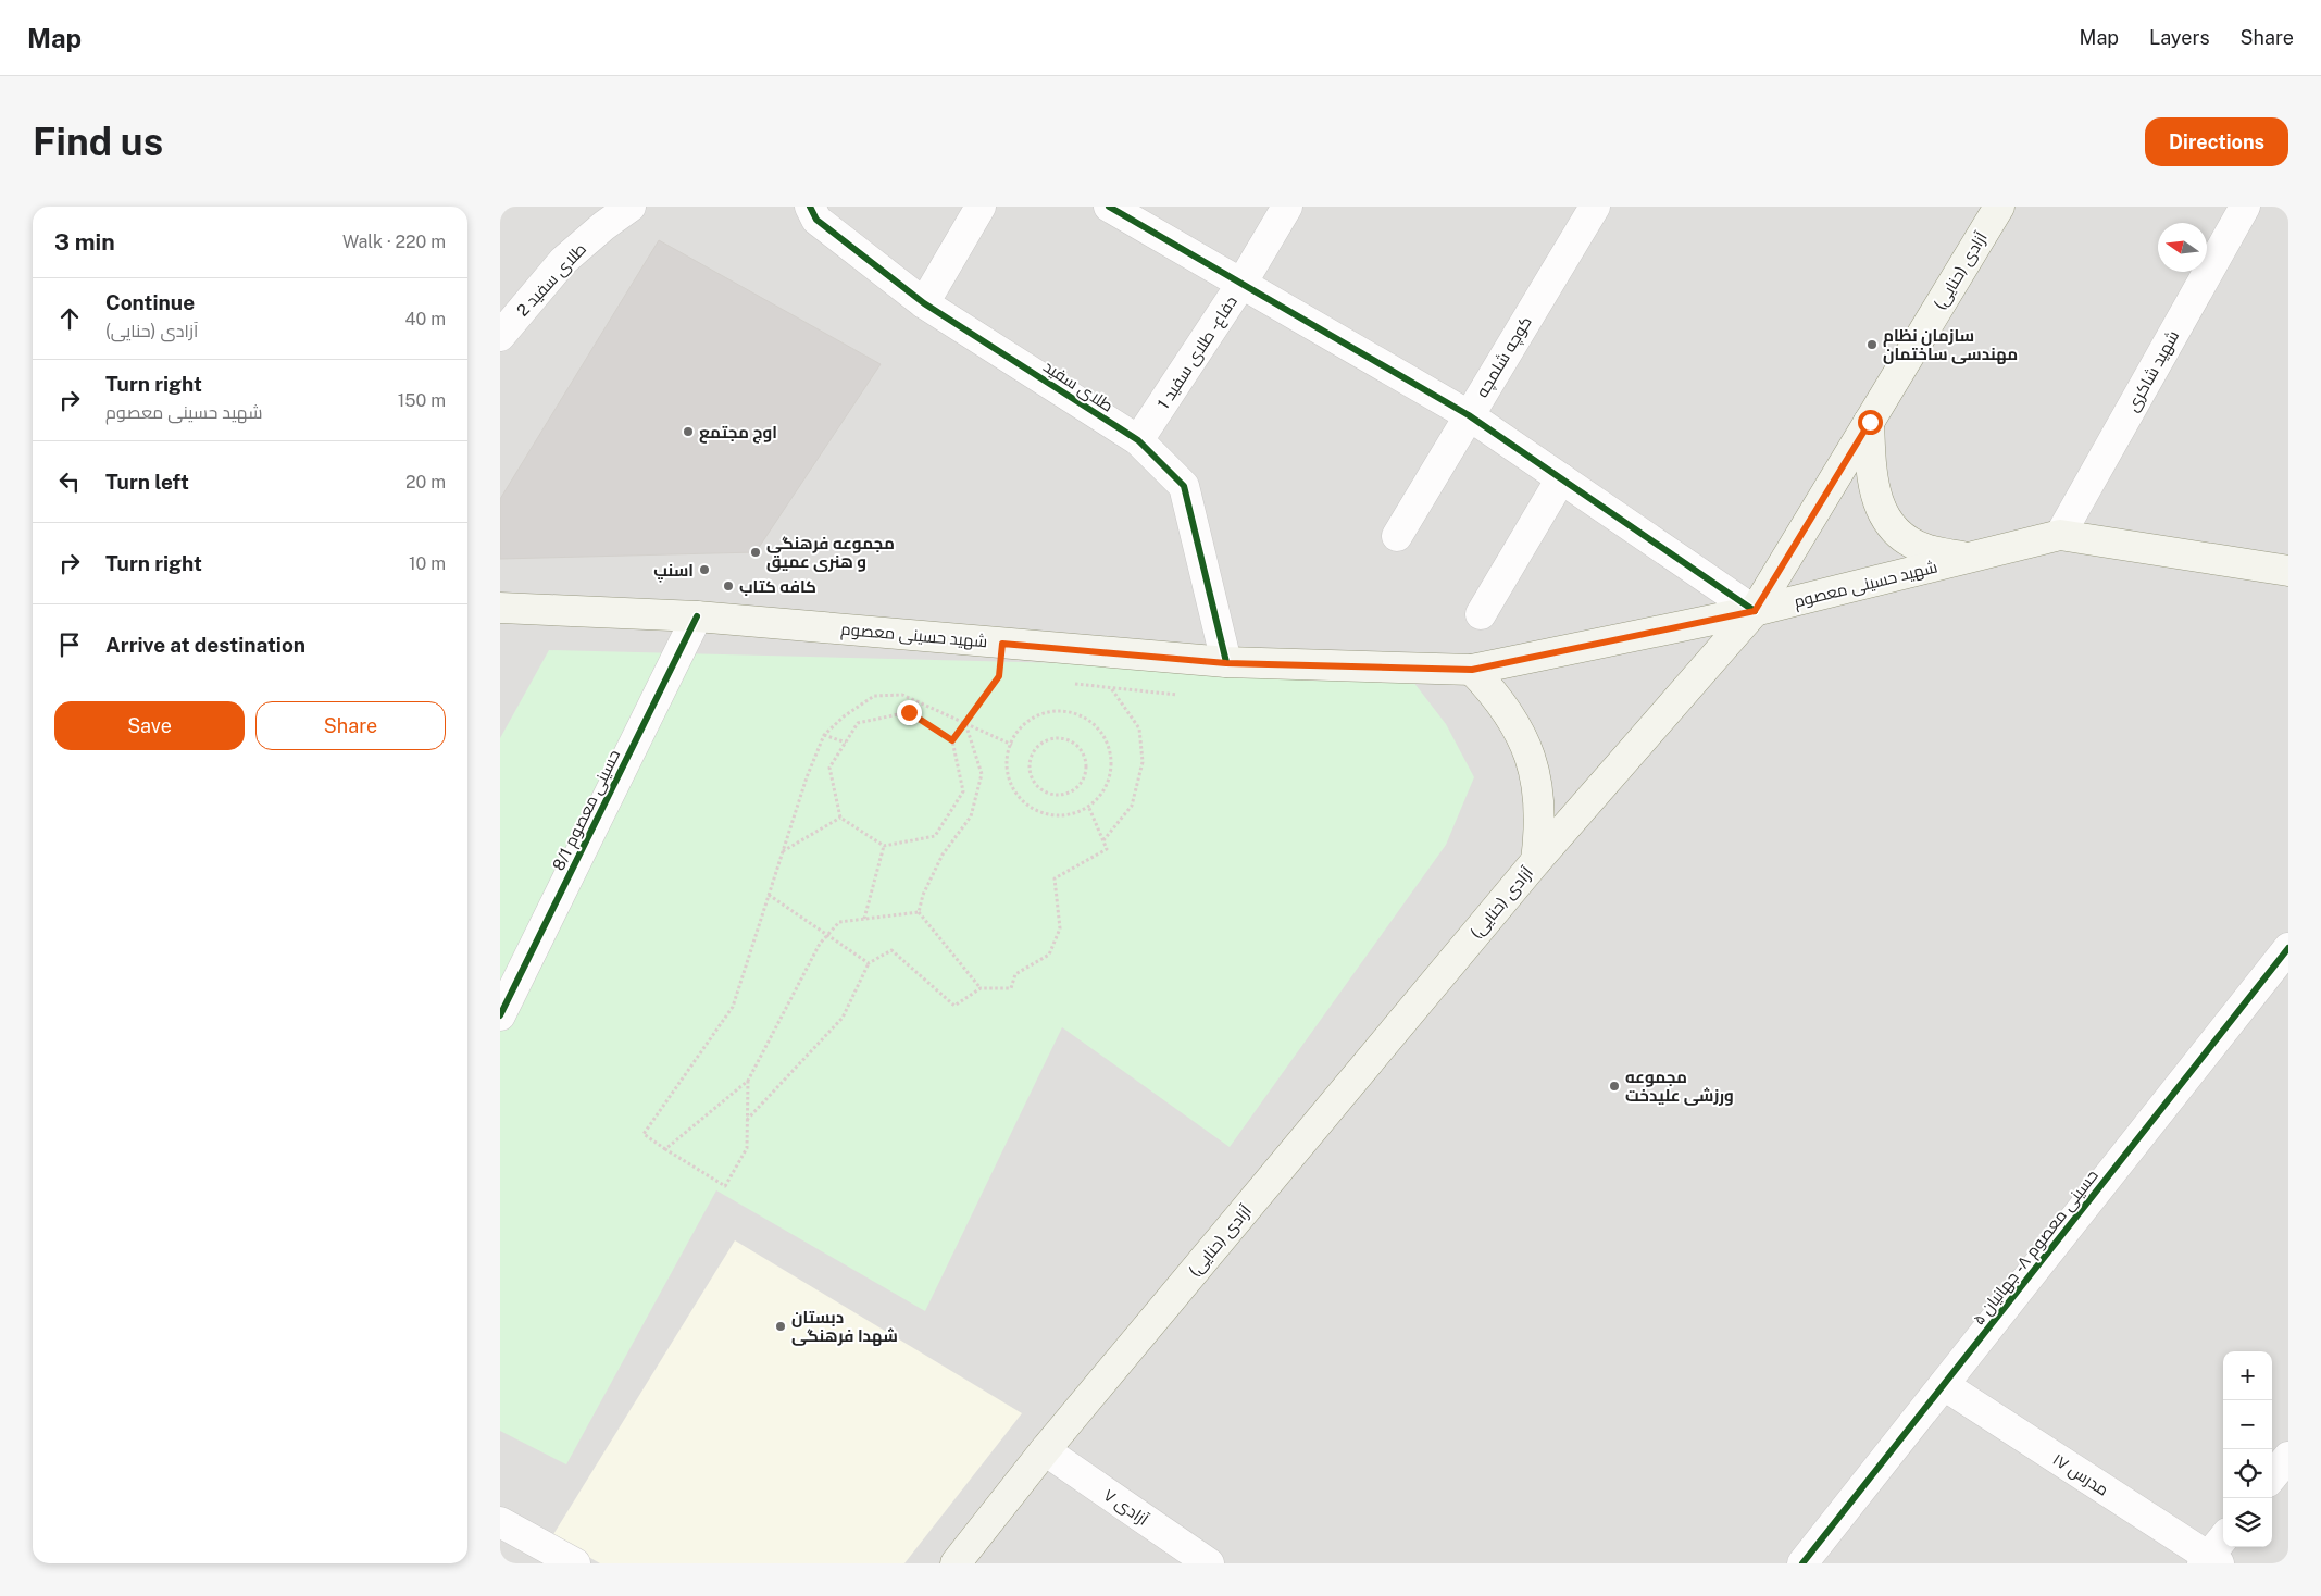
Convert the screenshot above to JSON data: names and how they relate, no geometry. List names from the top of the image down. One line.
{"streets":{"main road":["آزادی (حنایی)","شهید حسینی معصوم"],"street":["طلای سفید 2","دفاع - طلای سفید 1","کوچه شلمچه","شهید شاکری","طلای سفید","حسینی معصوم 8/1","حسینی معصوم ۸ - جهانیان ۵","مدرس ۱۷","آزادی ۷"]},"crossings":[["آزادی (حنایی)","شهید حسینی معصوم"],["آزادی (حنایی)","آزادی ۷"],["دفاع - طلای سفید 1","طلای سفید"],["شهید شاکری","شهید حسینی معصوم"],["طلای سفید","شهید حسینی معصوم"],["شهید حسینی معصوم","حسینی معصوم 8/1"],["حسینی معصوم ۸ - جهانیان ۵","مدرس ۱۷"]],"places":["سازمان نظام مهندسی ساختمان","اوج مجتمع","مجموعه فرهنگی و هنری عمیق","اسنپ","کافه کتاب","مجموعه ورزشی علیدخت","دبستان شهدا فرهنگی"],"north":"left","page":{"header":"Map","nav":["Map","Layers","Share"],"buttons":["Directions",["Save","Share"]],"title":"Find us","heading":["3 min","Walk · 220 m"],"list":[["Continue","آزادی (حنایی)","40 m"],["Turn right","شهید حسینی معصوم","150 m"],["Turn left","20 m"],["Turn right","10 m"],"Arrive at destination"],"map_buttons":["+","−"]}}
